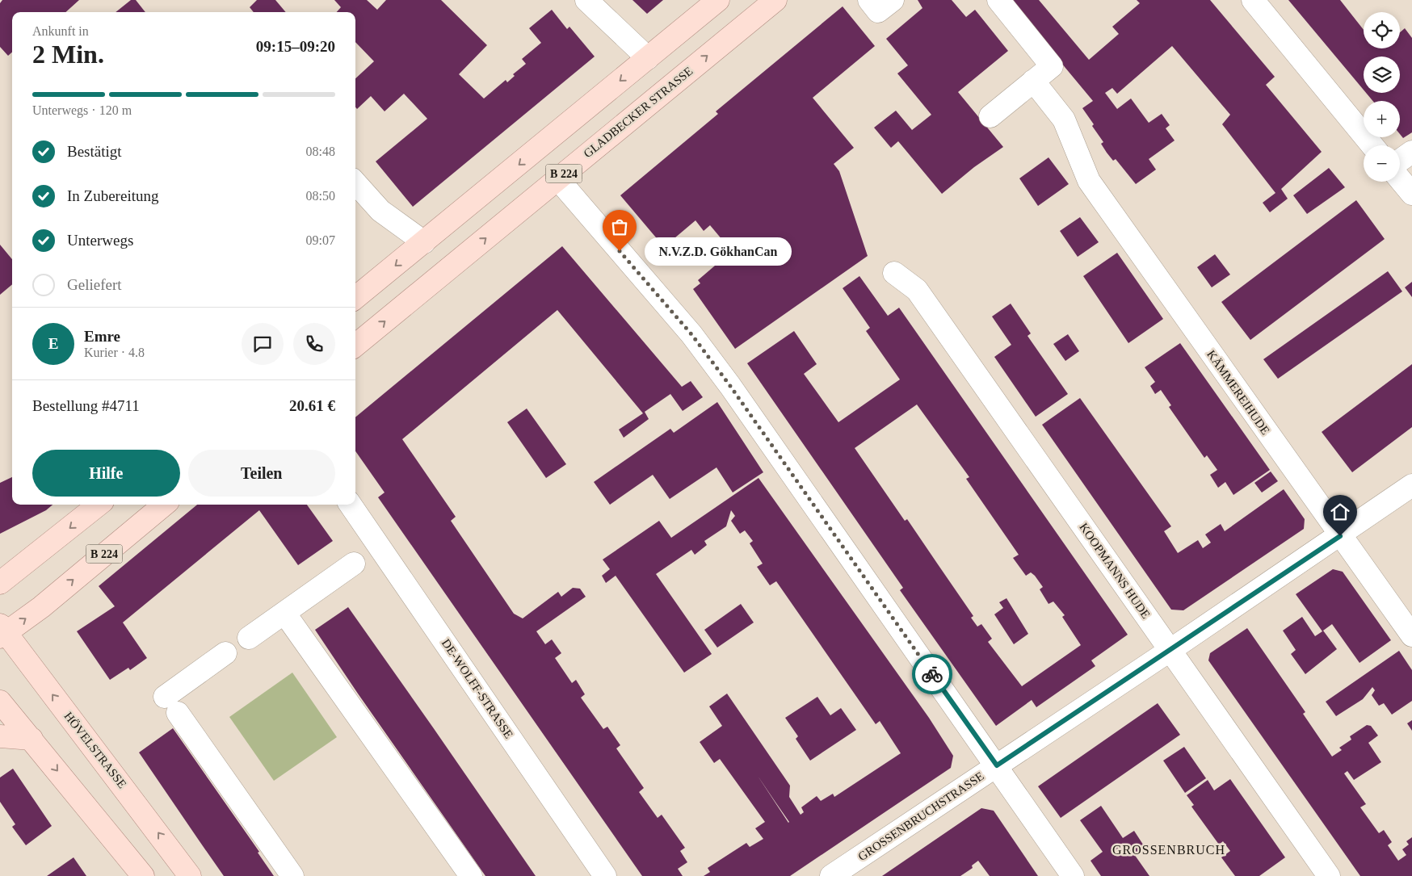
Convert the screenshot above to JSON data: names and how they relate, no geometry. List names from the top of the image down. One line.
{"streets":{"main road":["GLADBECKER STRASSE","B 224","HÖVELSTRASSE"],"street":["KÄMMEREIHUDE","KOOPMANNS HUDE","DE-WOLFF-STRASSE","GROSSENBRUCHSTRASSE"]},"crossings":[["B 224","HÖVELSTRASSE"],["KÄMMEREIHUDE","GROSSENBRUCHSTRASSE"],["KOOPMANNS HUDE","GROSSENBRUCHSTRASSE"]],"districts":["GROSSENBRUCH"],"places":["N.V.Z.D. GökhanCan"],"page":{"map_buttons":["+","−"],"heading":["2 Min.","Ankunft in","09:15–09:20"],"panel":["Emre","Kurier · 4.8","Bestellung #4711","20.61 €"],"bar":"Unterwegs · 120 m","list":[["Bestätigt","08:48"],["In Zubereitung","08:50"],["Unterwegs","09:07"],"Geliefert"],"bubble":"N.V.Z.D. GökhanCan","round":"E","buttons":["Hilfe","Teilen"]}}
